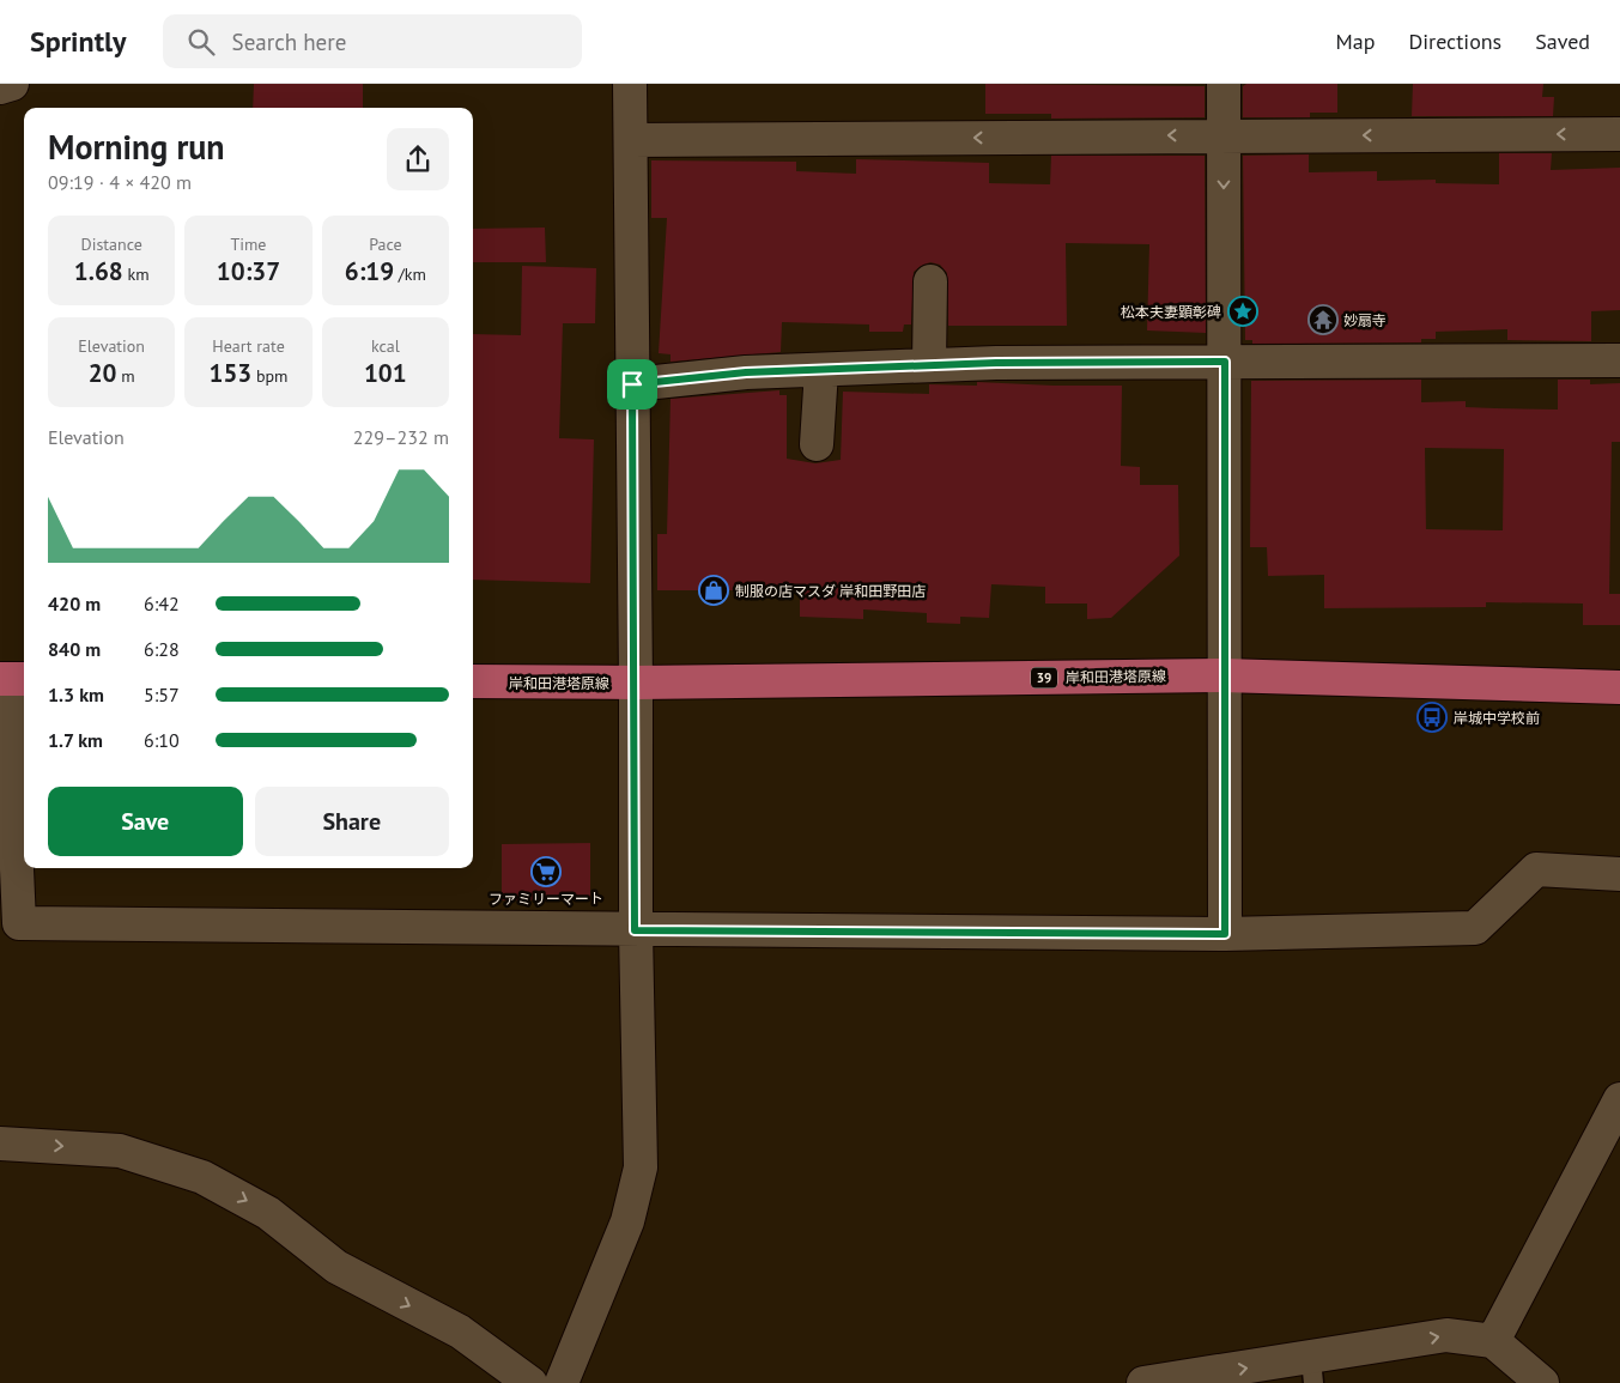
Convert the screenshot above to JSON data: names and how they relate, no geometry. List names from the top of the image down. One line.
{"streets":{"main road":["岸和田港塔原線","39"]},"places":{"place":["松本夫妻顕彰碑"],"temple":["妙扇寺"],"shop":["制服の店マスダ 岸和田野田店"],"bus stop":["岸城中学校前"],"supermarket":["ファミリーマート"]},"page":{"header":"Sprintly","search":"Search here","nav":["Map","Directions","Saved"],"heading":["Morning run","09:19 · 4 × 420 m"],"stats":[["Distance","1.68 km"],["Time","10:37"],["Pace","6:19 /km"],["Elevation","20 m"],["Heart rate","153 bpm"],["kcal","101"]],"chart":["Elevation","229–232 m"],"list":[{"name":"420 m","note":"6:42"},{"name":"840 m","note":"6:28"},{"name":"1.3 km","note":"5:57"},{"name":"1.7 km","note":"6:10"}],"buttons":["Save","Share"]}}
